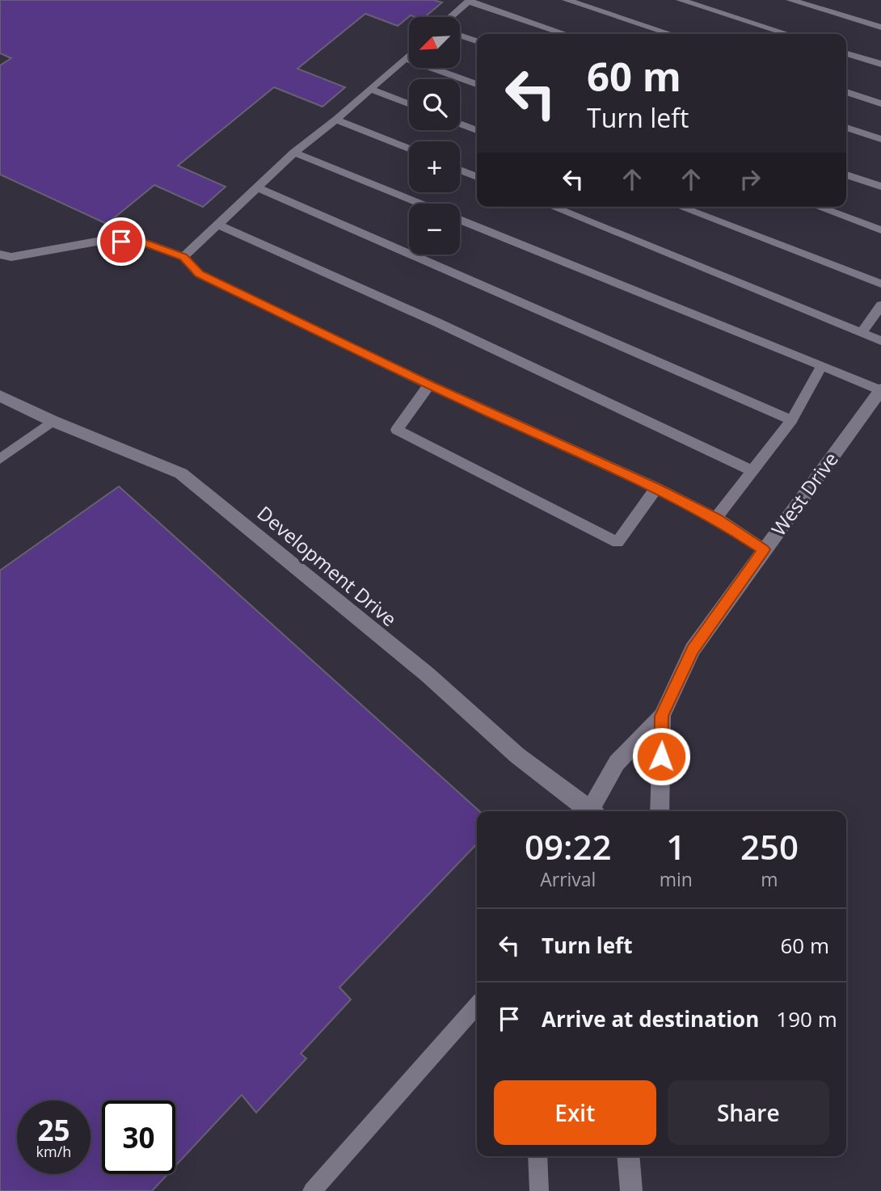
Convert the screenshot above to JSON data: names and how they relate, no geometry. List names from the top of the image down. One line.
{"streets":{"street":["West Drive","Development Drive"]},"north":"bottom left","page":{"map_buttons":["+","−"],"turn":["60 m","Turn left"],"eta":["09:22","Arrival","1","min","250","m"],"list":[{"name":"Turn left","value":"60 m"},{"name":"Arrive at destination","value":"190 m"}],"buttons":["Exit","Share"],"speed":"25 km/h","limit":"30"}}
